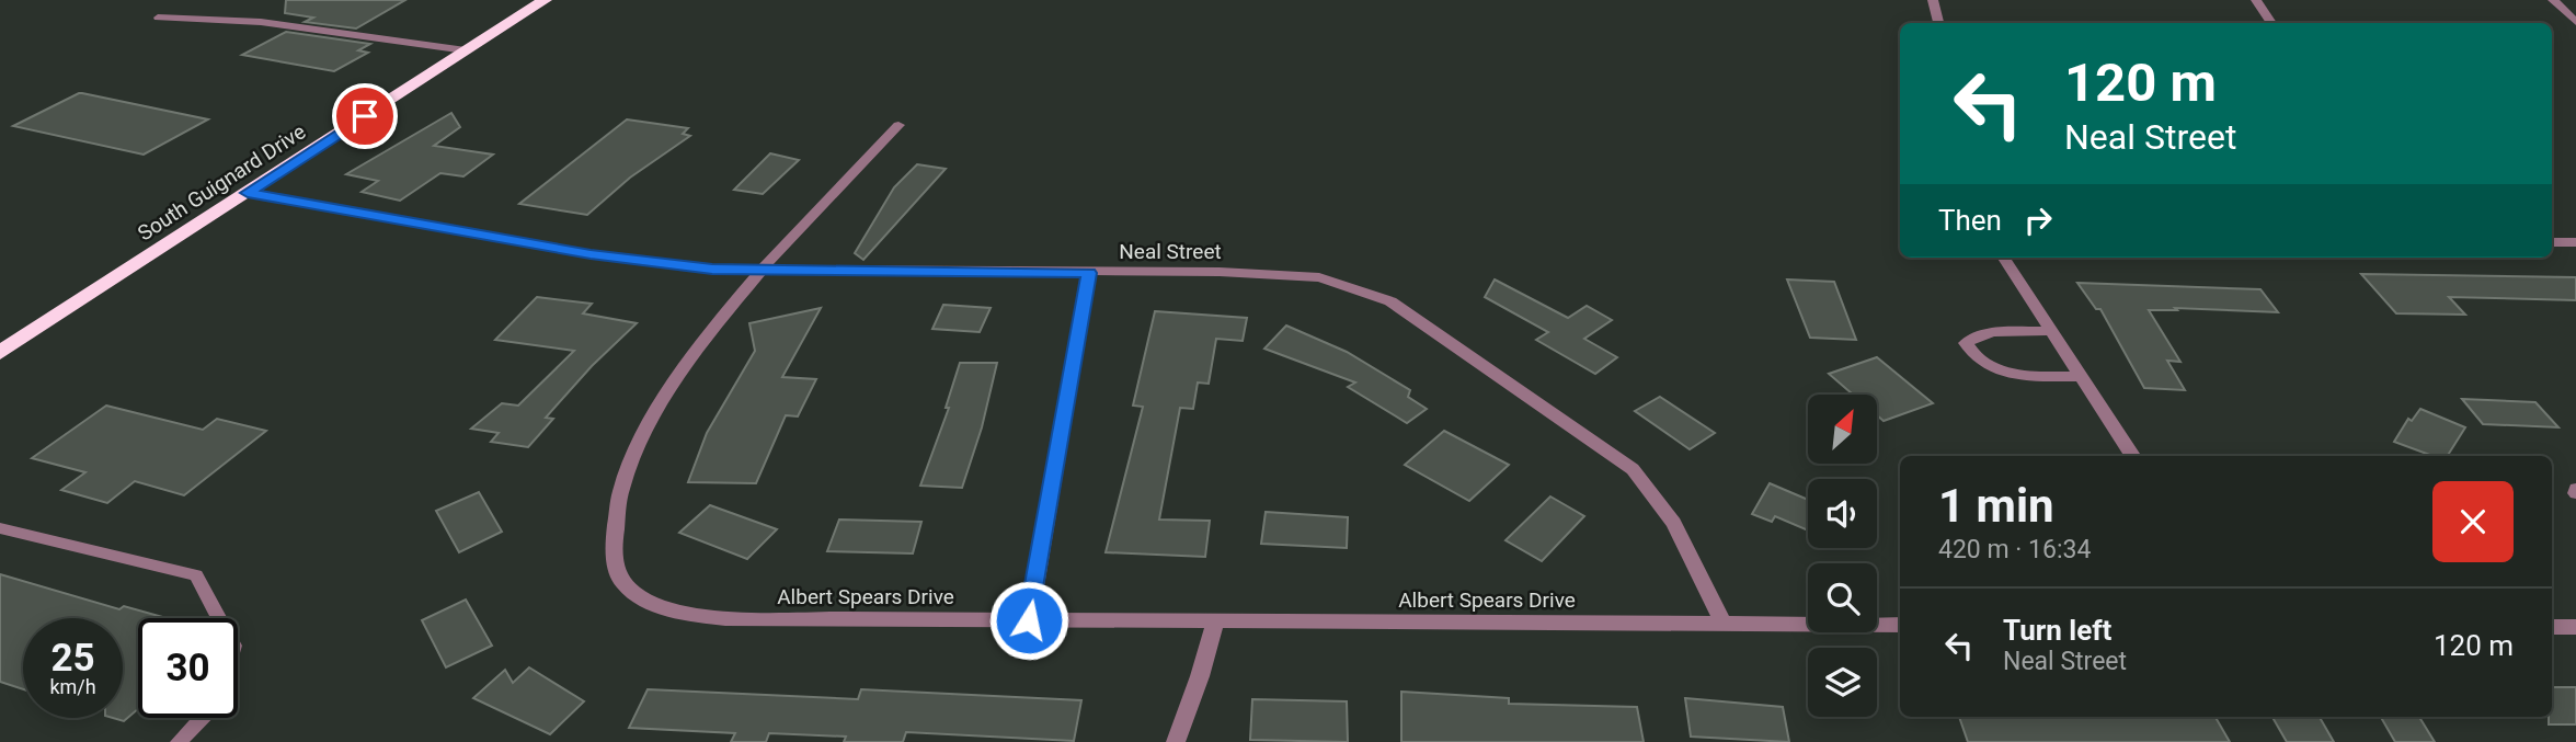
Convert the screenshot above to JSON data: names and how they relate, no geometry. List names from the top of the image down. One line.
{"streets":{"highway":["South Guignard Drive"],"street":["Neal Street","Albert Spears Drive"]},"crossings":[["South Guignard Drive","Neal Street"],["Neal Street","Albert Spears Drive"]],"north":"top right","page":{"turn":["120 m","Neal Street"],"then":"Then","heading":["1 min","420 m · 16:34"],"list":[{"name":"Turn left","note":"Neal Street","value":"120 m"}],"speed":"25 km/h","limit":"30"}}
